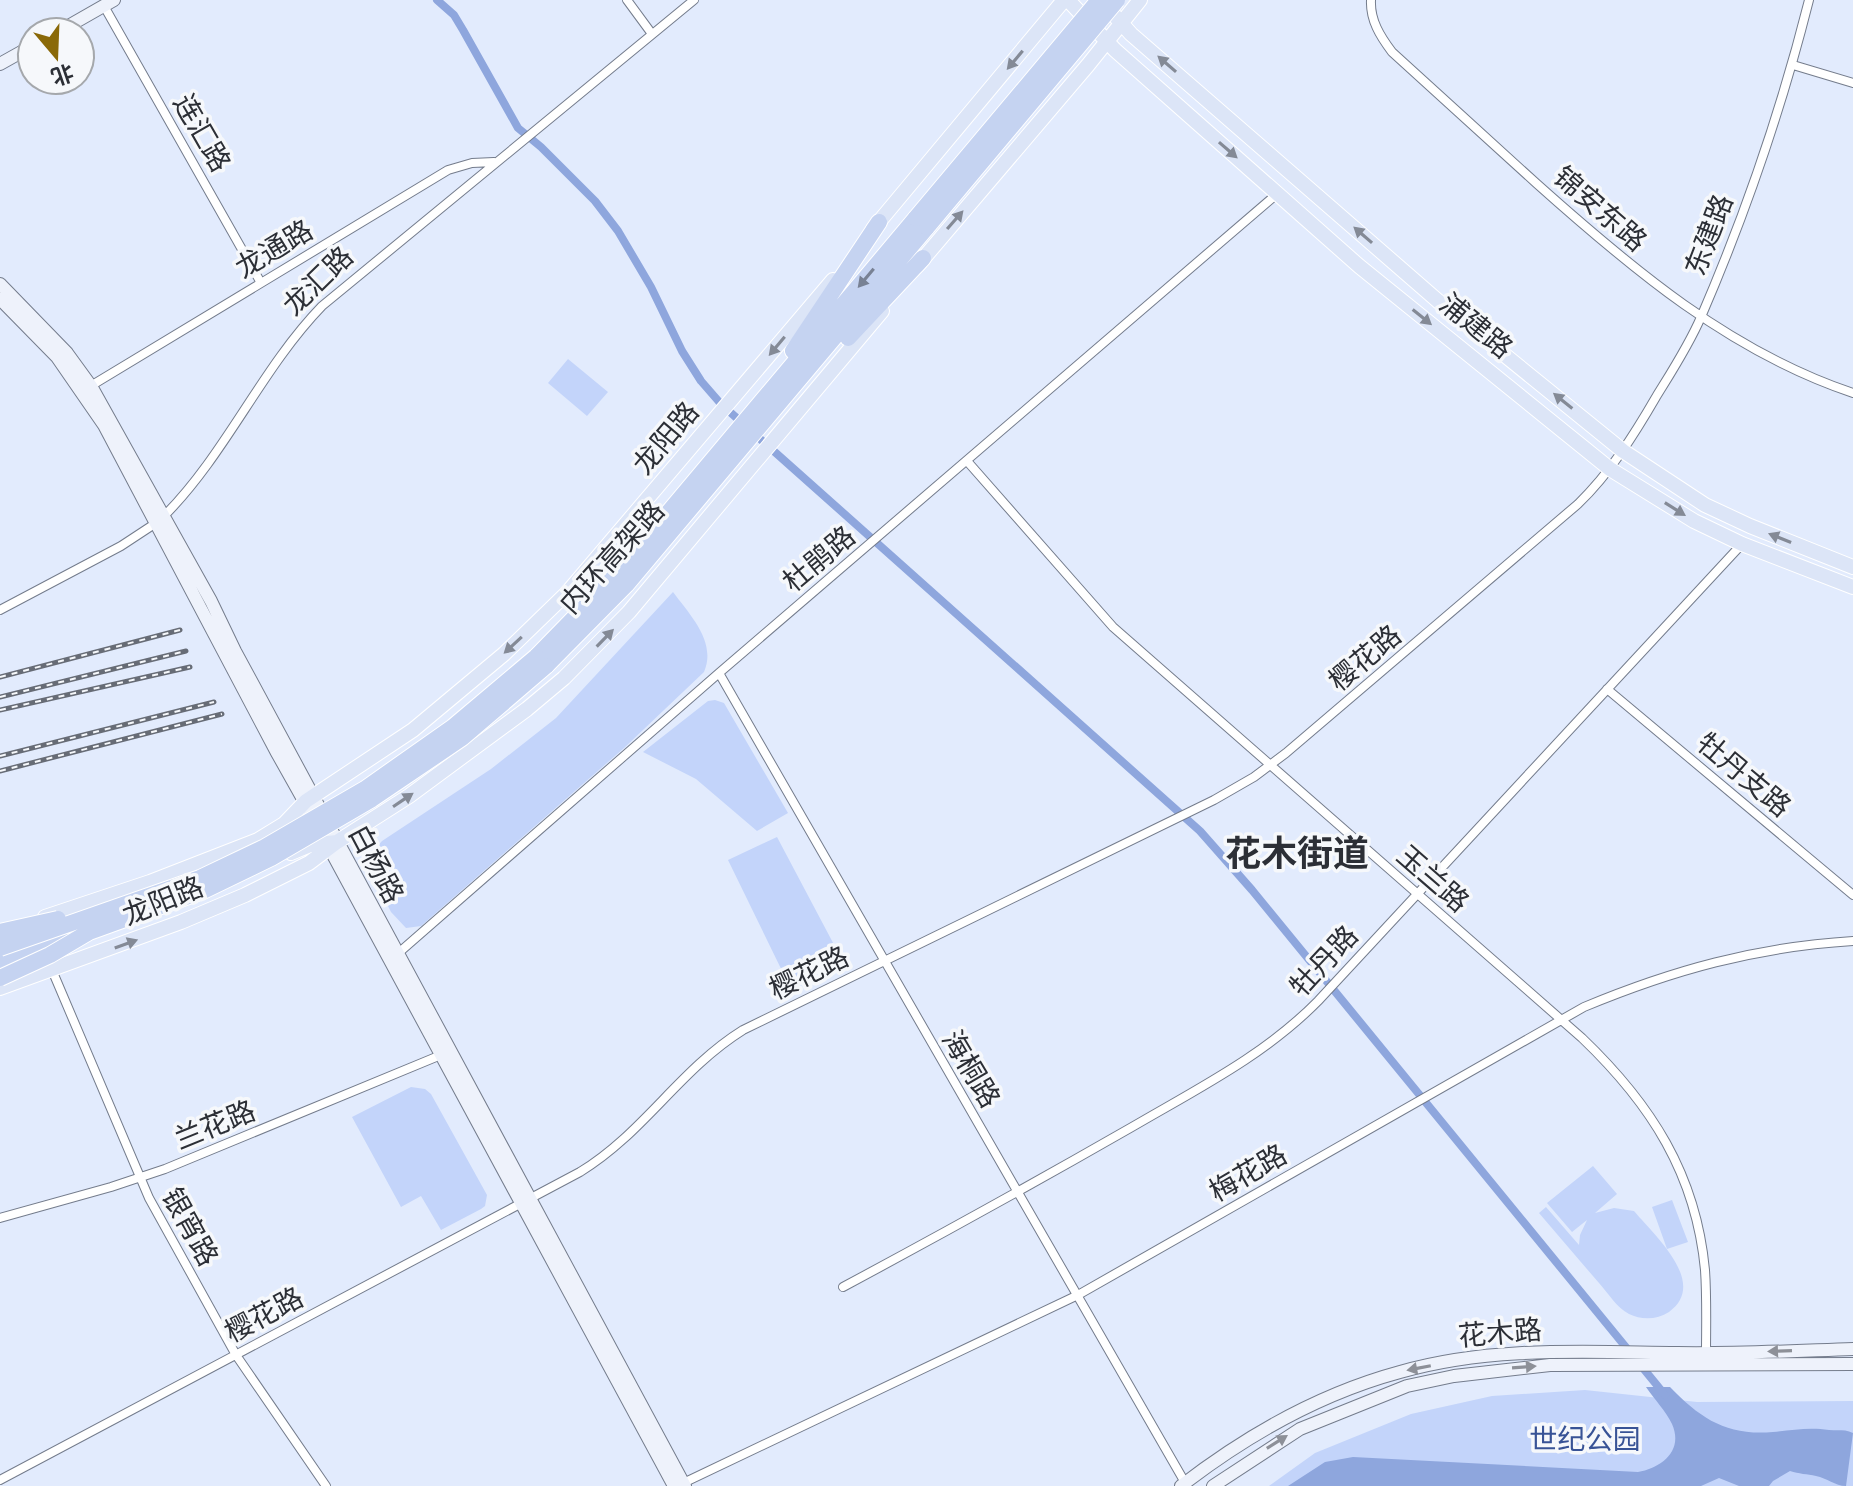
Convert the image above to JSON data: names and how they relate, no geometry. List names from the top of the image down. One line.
{"streets":{"highway":["内环高架路"],"main road":["浦建路","龙阳路","白杨路","花木路"],"street":["连汇路","锦安东路","东建路","龙通路","龙汇路","杜鹃路","樱花路","牡丹支路","玉兰路","牡丹路","海桐路","兰花路","梅花路","银宵路"]},"crossings":[["连汇路","龙通路"],["锦安东路","东建路"],["东建路","浦建路"],["东建路","樱花路"],["龙通路","龙汇路"],["龙通路","白杨路"],["龙汇路","白杨路"],["浦建路","内环高架路"],["浦建路","杜鹃路"],["浦建路","樱花路"],["浦建路","牡丹路"],["龙阳路","内环高架路"],["龙阳路","白杨路"],["龙阳路","银宵路"],["杜鹃路","白杨路"],["杜鹃路","玉兰路"],["杜鹃路","海桐路"],["樱花路","白杨路"],["樱花路","玉兰路"],["樱花路","海桐路"],["樱花路","银宵路"],["牡丹支路","牡丹路"],["白杨路","兰花路"],["白杨路","梅花路"],["玉兰路","牡丹路"],["玉兰路","梅花路"],["玉兰路","花木路"],["牡丹路","海桐路"],["海桐路","梅花路"],["海桐路","花木路"],["兰花路","银宵路"]],"districts":["花木街道"],"parks":["世纪公园"],"north":"bottom"}
